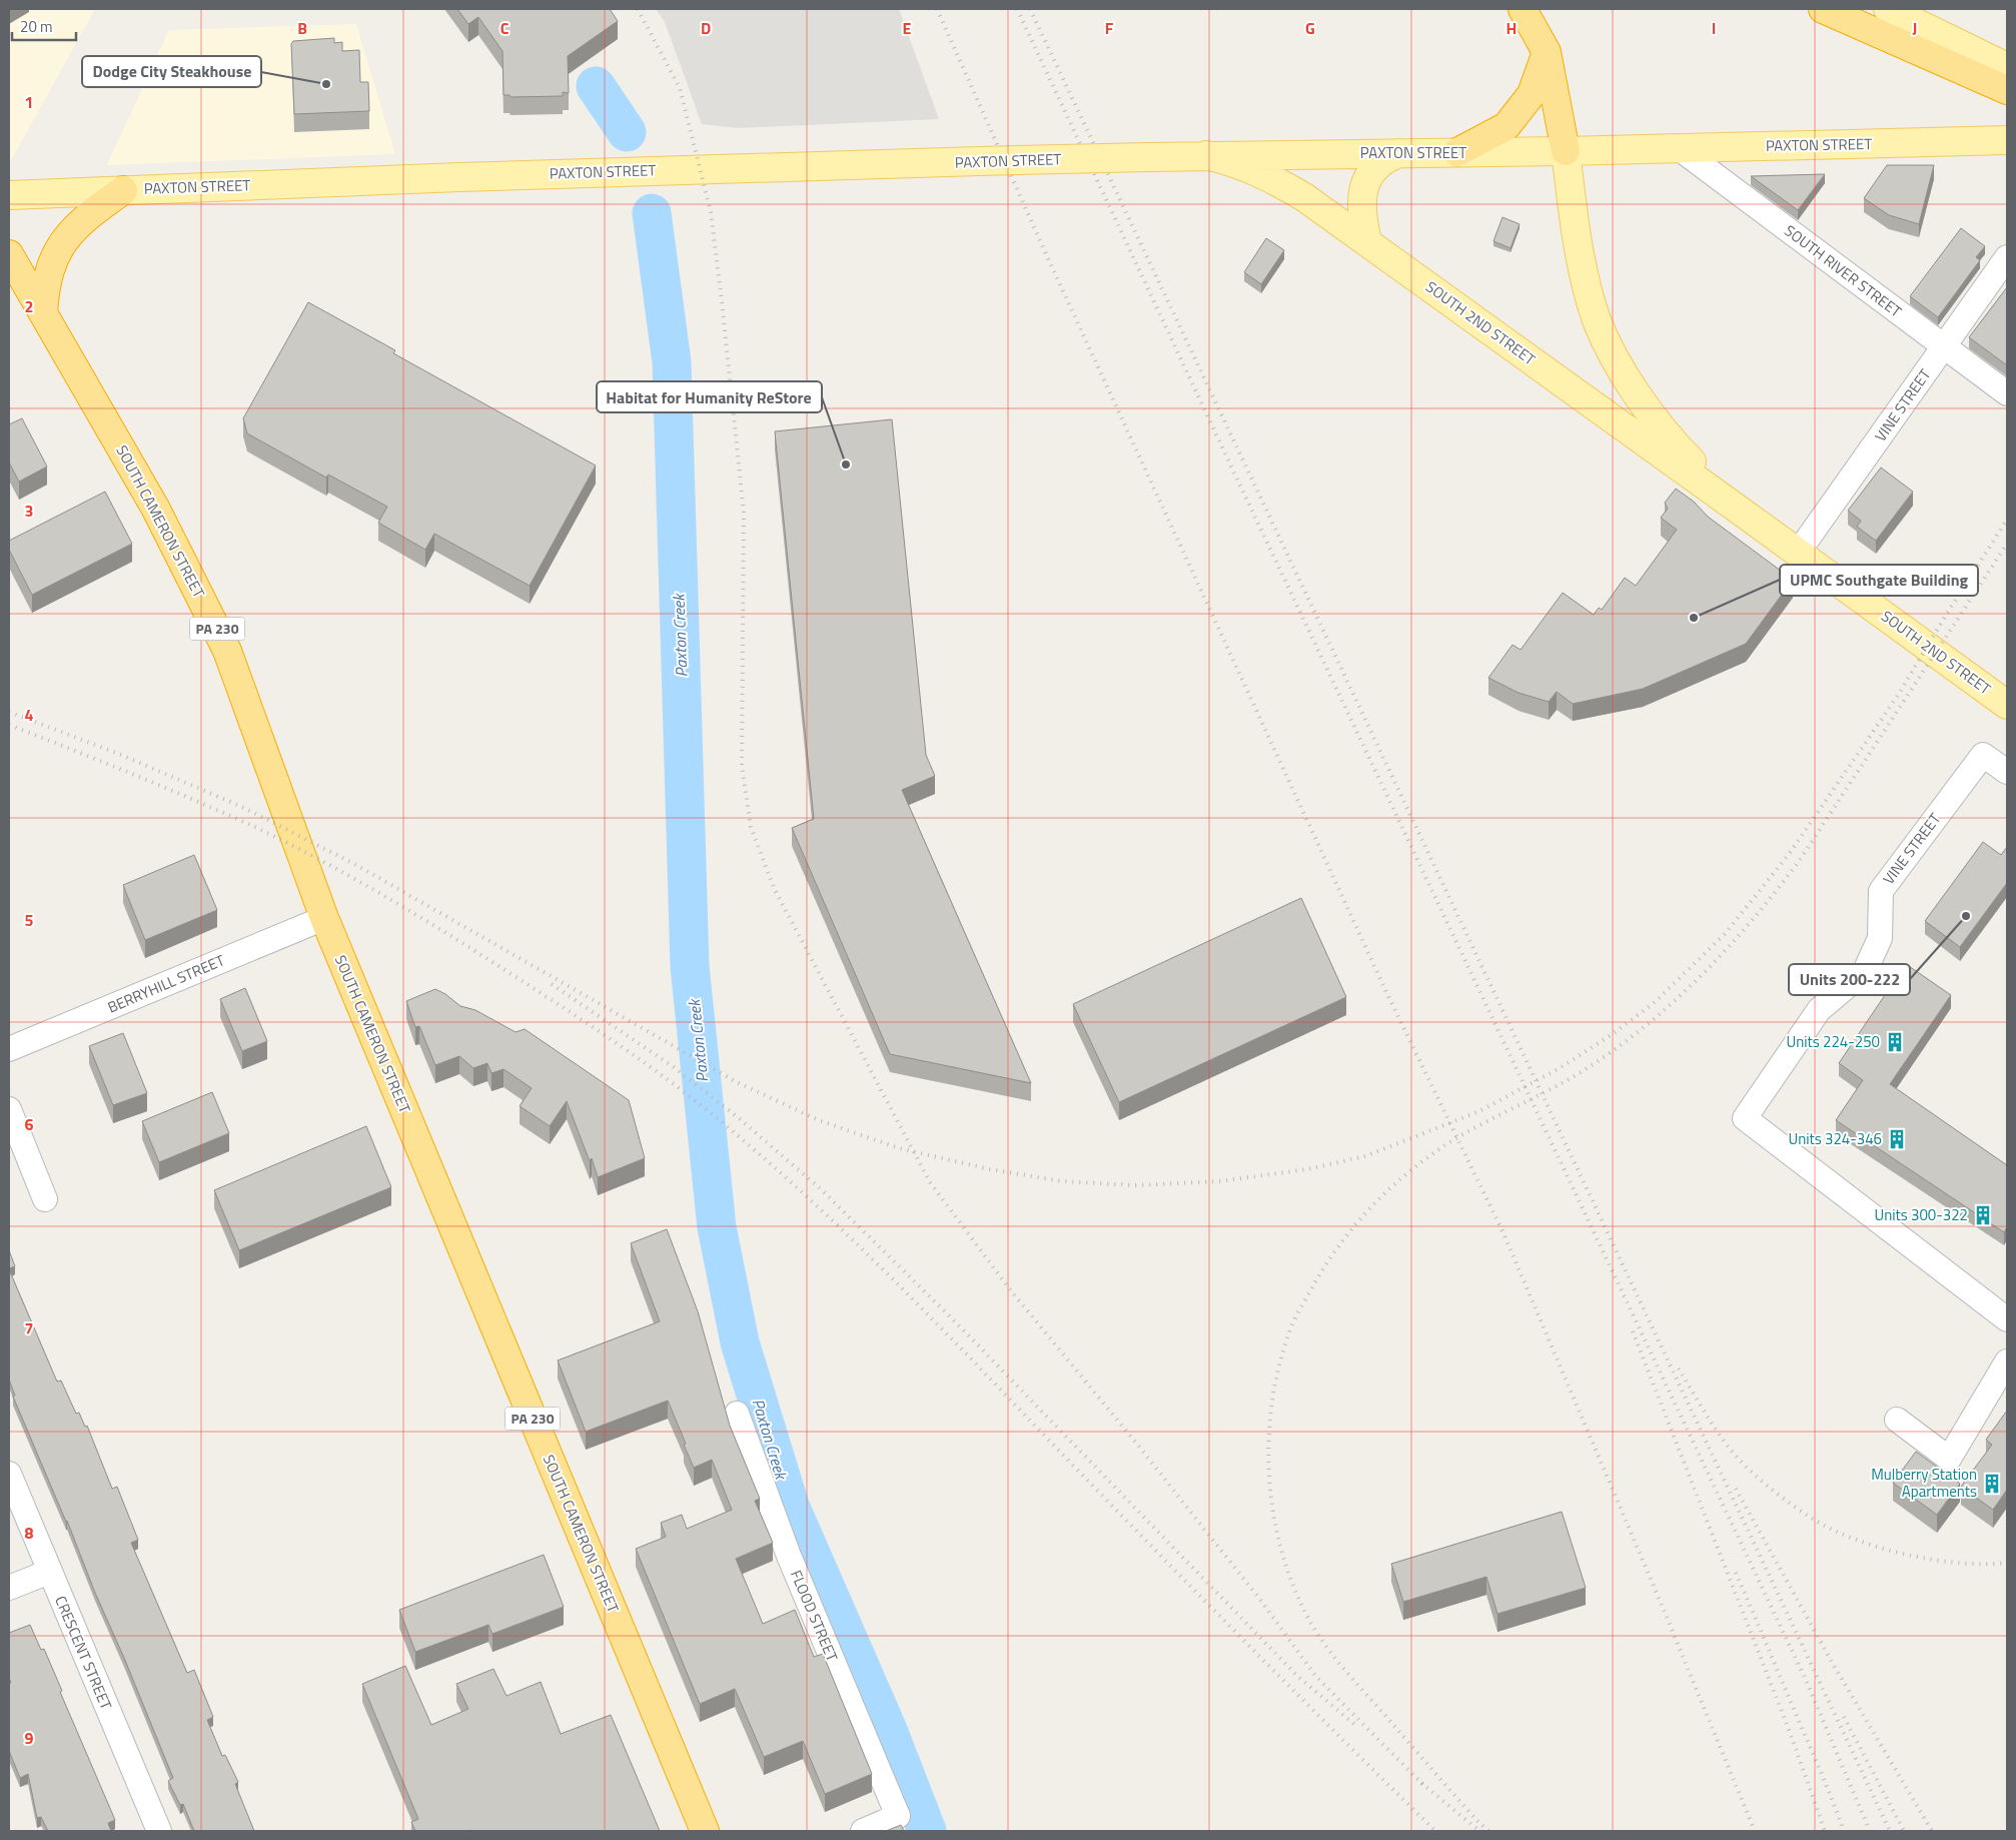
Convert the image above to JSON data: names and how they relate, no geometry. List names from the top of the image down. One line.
{"streets":{"highway":["SOUTH CAMERON STREET","PA 230"],"main road":["PAXTON STREET","SOUTH 2ND STREET"],"street":["SOUTH RIVER STREET","VINE STREET","BERRYHILL STREET","FLOOD STREET","CRESCENT STREET"]},"crossings":[["PAXTON STREET","SOUTH RIVER STREET"],["PAXTON STREET","SOUTH 2ND STREET"],["SOUTH RIVER STREET","VINE STREET"],["SOUTH 2ND STREET","VINE STREET"],["SOUTH CAMERON STREET","BERRYHILL STREET"]],"water":["Paxton Creek"],"places":{"other":["Dodge City Steakhouse","Habitat for Humanity ReStore","UPMC Southgate Building","Units 200-222"],"building":["Units 224-250","Units 324-346","Units 300-322","Mulberry Station Apartments"]},"scale_bar":"20 m","grid":{"columns":["B","C","D","E","F","G","H","I","J"],"rows":["1","2","3","4","5","6","7","8","9"]}}
